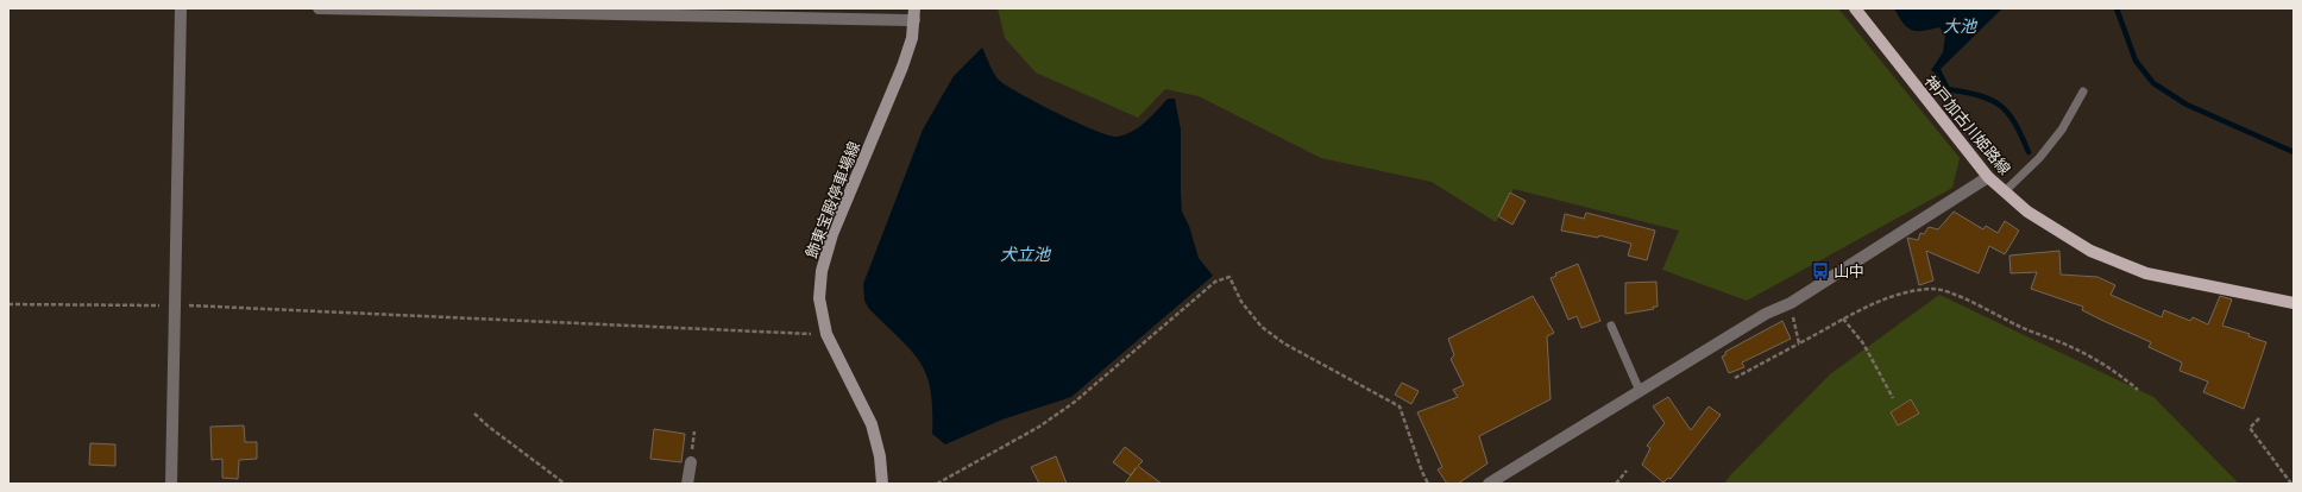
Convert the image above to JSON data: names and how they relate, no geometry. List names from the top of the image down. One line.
{"streets":{"main road":["神戸加古川姫路線","飾東宝殿停車場線"]},"water":["大池","犬立池"],"places":{"bus stop":["山中"]}}
